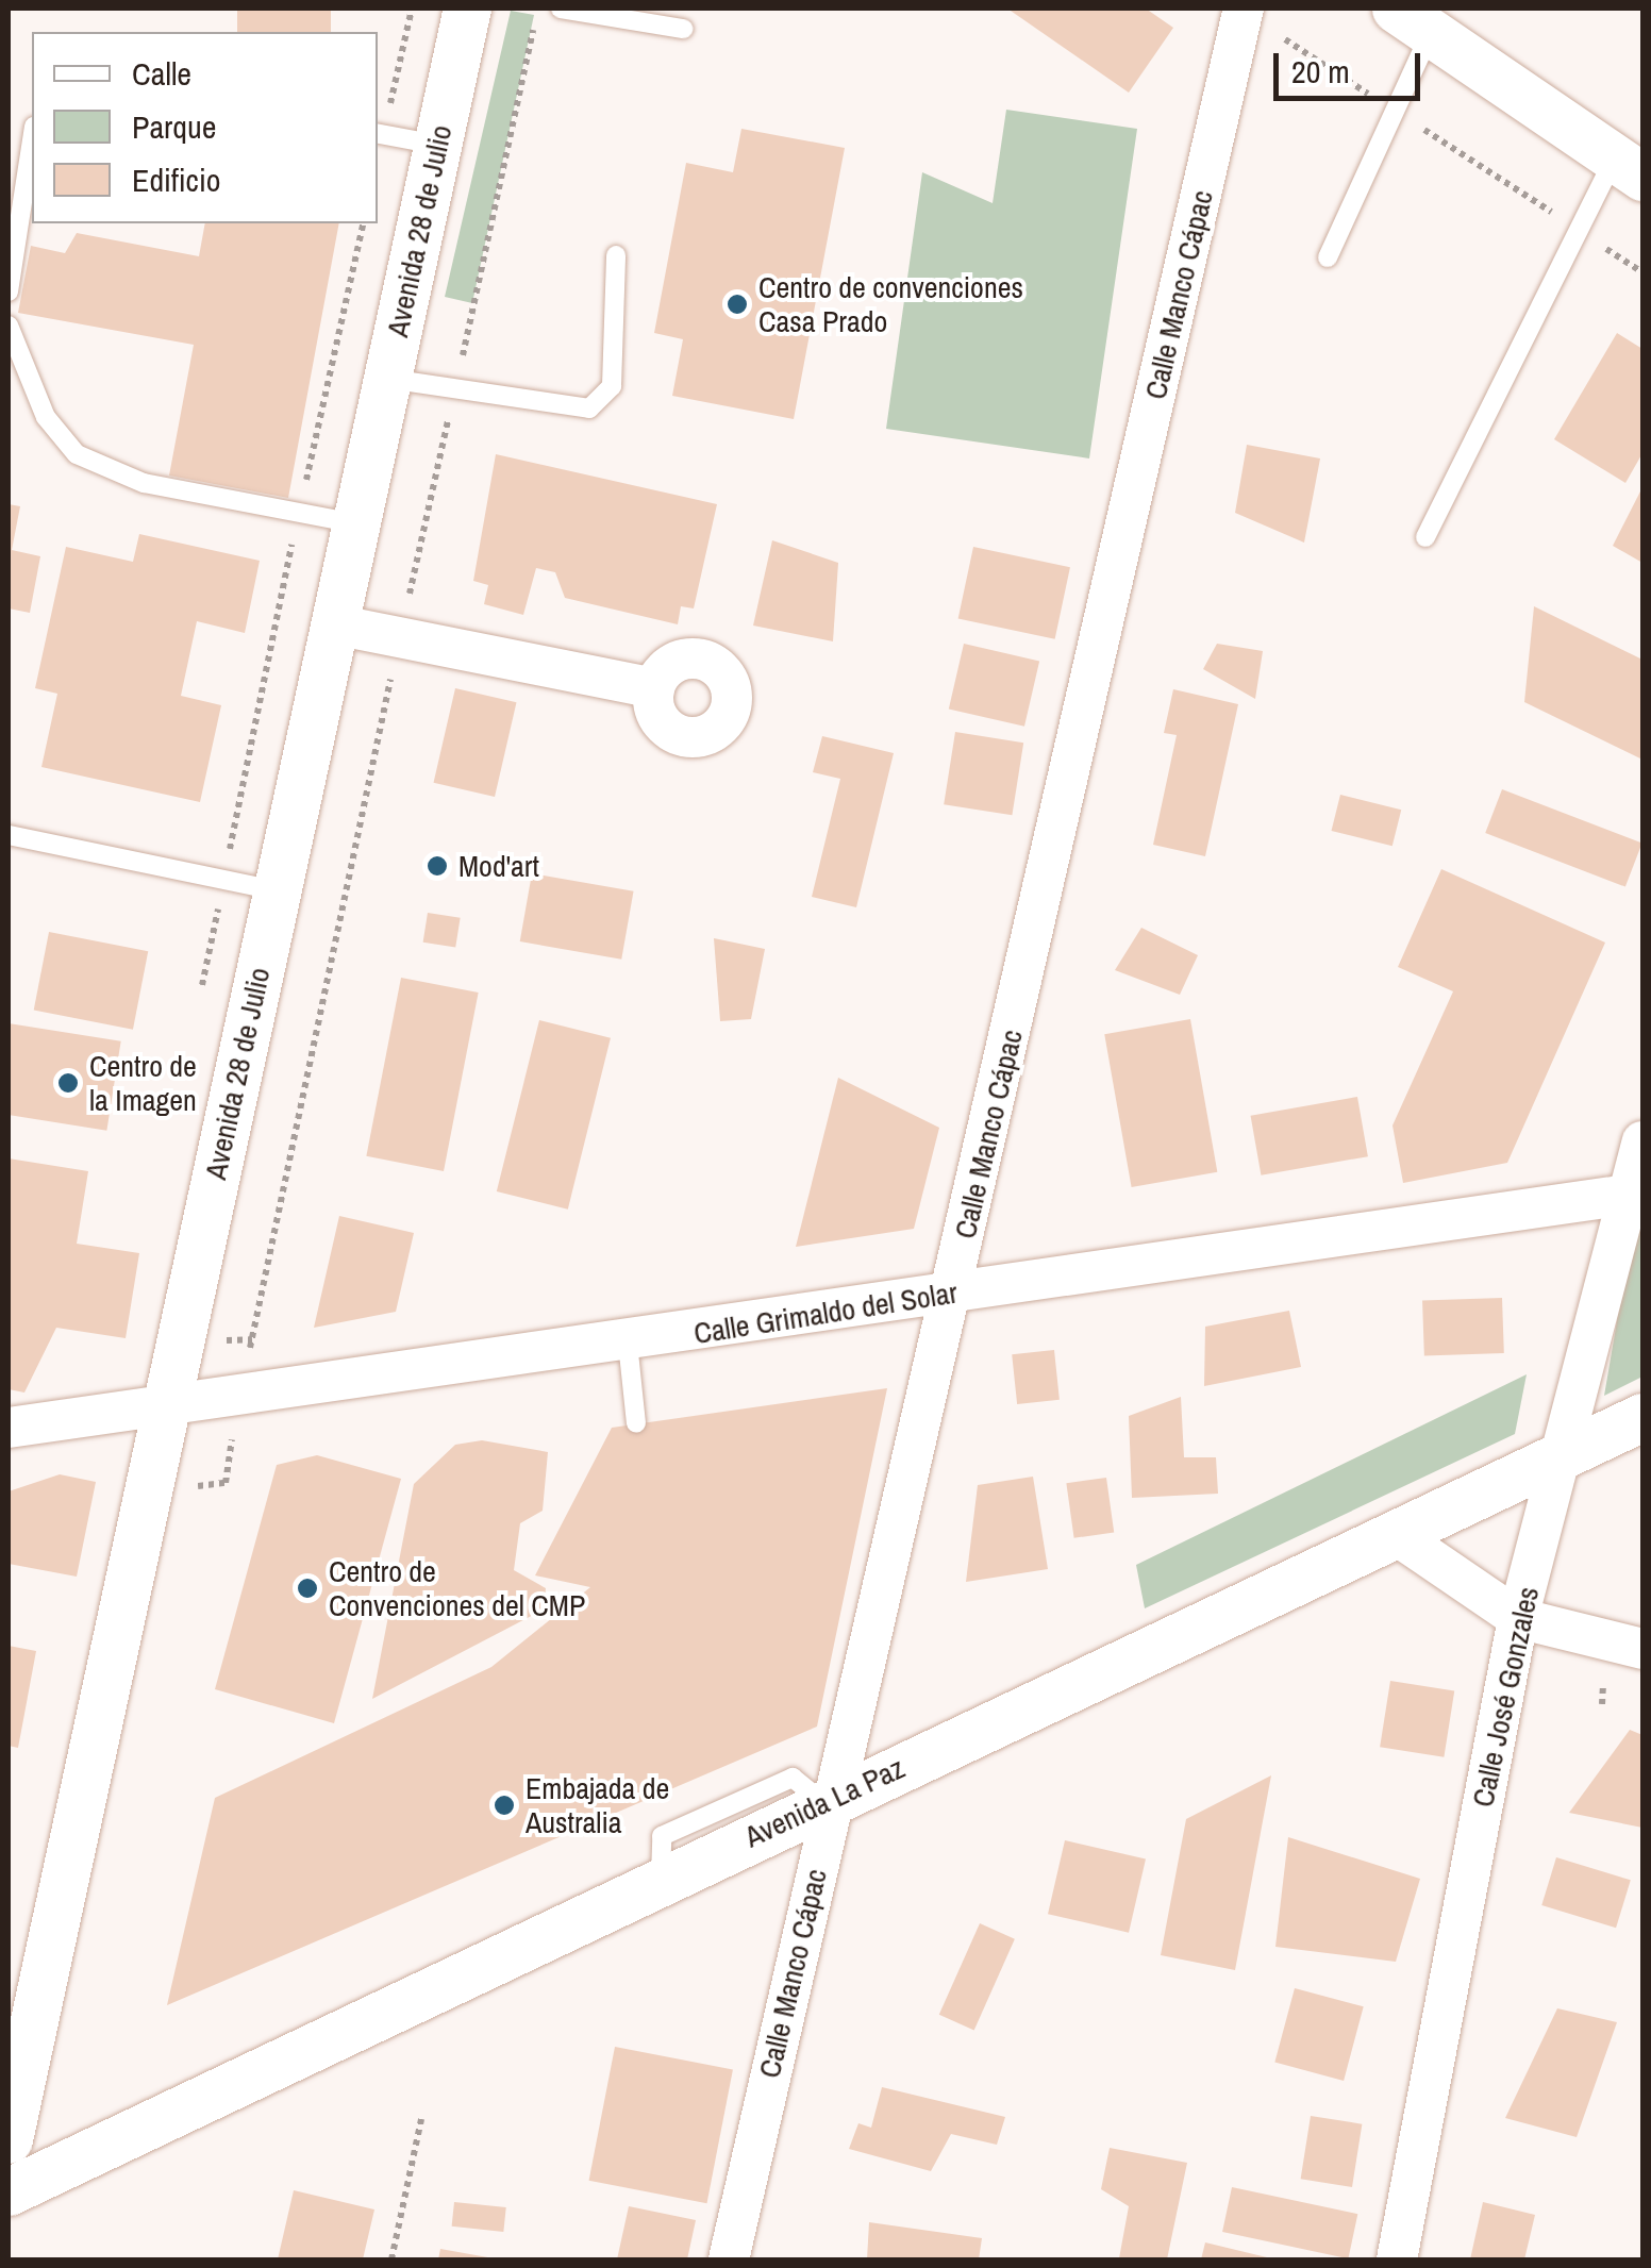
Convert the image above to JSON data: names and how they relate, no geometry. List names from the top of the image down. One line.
{"streets":{"street":["Avenida 28 de Julio","Calle Manco Cápac","Calle Grimaldo del Solar","Calle José Gonzales","Avenida La Paz"]},"crossings":[["Avenida 28 de Julio","Calle Grimaldo del Solar"],["Calle Manco Cápac","Calle Grimaldo del Solar"],["Calle Manco Cápac","Avenida La Paz"],["Calle Grimaldo del Solar","Calle José Gonzales"],["Calle José Gonzales","Avenida La Paz"]],"places":["Centro de convenciones Casa Prado","Mod'art","Centro de la Imagen","Centro de Convenciones del CMP","Embajada de Australia"],"legend":["Calle","Parque","Edificio"],"scale_bar":"20 m"}
